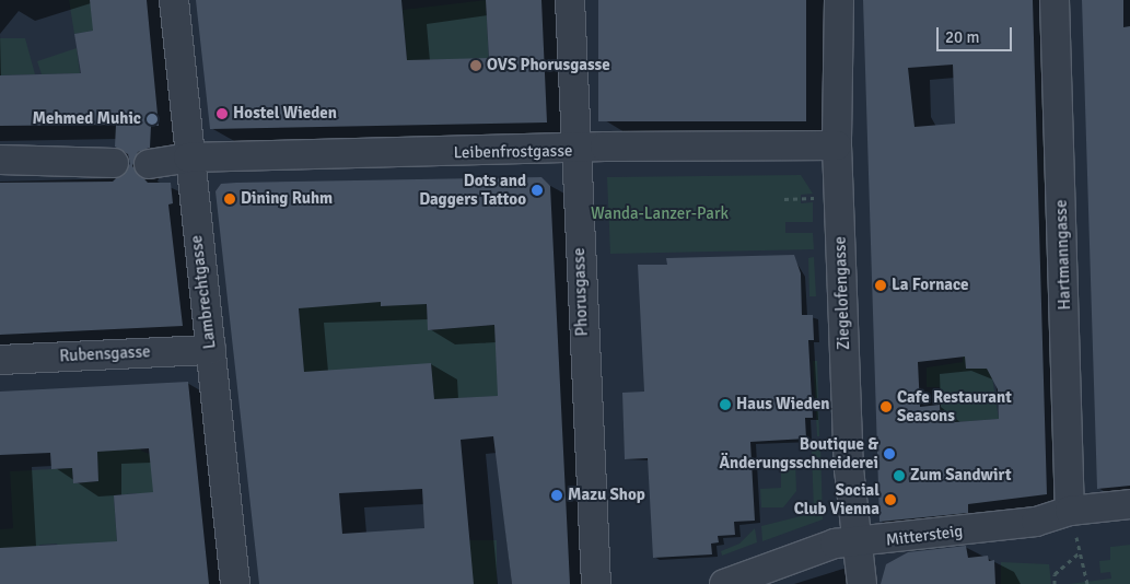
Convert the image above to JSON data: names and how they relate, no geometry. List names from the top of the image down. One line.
{"streets":{"street":["Leibenfrostgasse","Hartmanngasse","Lambrechtgasse","Phorusgasse","Ziegelofengasse","Rubensgasse","Mittersteig"]},"crossings":[["Leibenfrostgasse","Lambrechtgasse"],["Leibenfrostgasse","Phorusgasse"],["Leibenfrostgasse","Ziegelofengasse"],["Hartmanngasse","Mittersteig"],["Lambrechtgasse","Rubensgasse"],["Ziegelofengasse","Mittersteig"]],"parks":["Wanda-Lanzer-Park"],"places":["OVS Phorusgasse","Hostel Wieden","Mehmed Muhic","Dots and Daggers Tattoo","Dining Ruhm","La Fornace","Haus Wieden","Cafe Restaurant Seasons","Boutique & Änderungsschneiderei","Zum Sandwirt","Mazu Shop","Social Club Vienna"],"scale_bar":"20 m"}
